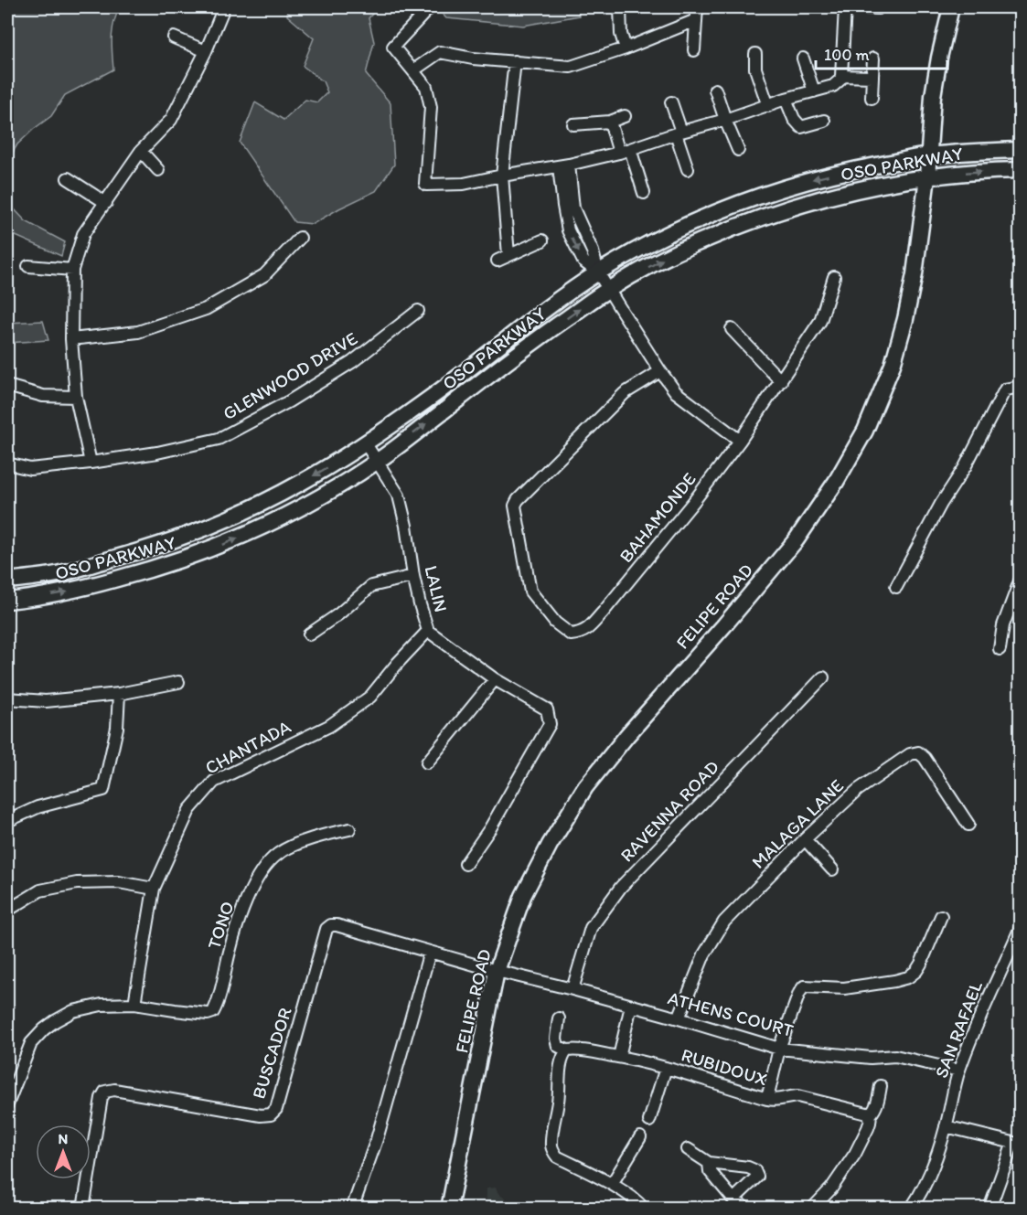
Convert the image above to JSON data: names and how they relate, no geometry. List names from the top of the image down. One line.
{"streets":{"main road":["OSO PARKWAY","FELIPE ROAD"],"street":["GLENWOOD DRIVE","BAHAMONDE","LALIN","CHANTADA","RAVENNA ROAD","MALAGA LANE","TONO","ATHENS COURT","SAN RAFAEL","BUSCADOR","RUBIDOUX"]},"crossings":[["OSO PARKWAY","LALIN"],["OSO PARKWAY","FELIPE ROAD"],["LALIN","CHANTADA"],["FELIPE ROAD","ATHENS COURT"],["FELIPE ROAD","BUSCADOR"],["CHANTADA","TONO"],["RAVENNA ROAD","ATHENS COURT"],["MALAGA LANE","ATHENS COURT"],["ATHENS COURT","SAN RAFAEL"],["ATHENS COURT","BUSCADOR"]],"scale_bar":"100 m","north":"top"}
